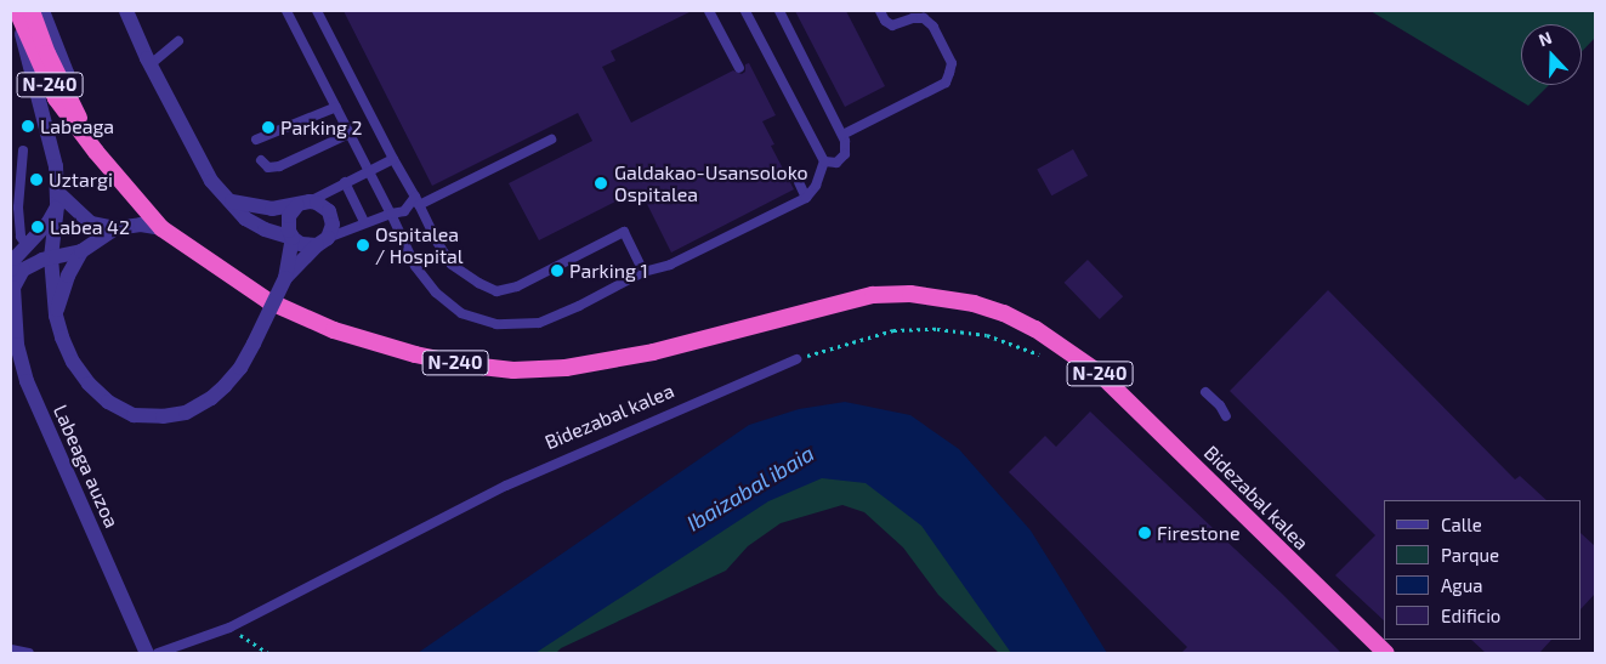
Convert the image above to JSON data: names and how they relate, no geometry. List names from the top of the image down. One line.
{"streets":{"highway":["N-240","Bidezabal kalea"],"street":["Labeaga auzoa"]},"crossings":[["N-240","Bidezabal kalea"],["N-240","Labeaga auzoa"],["Bidezabal kalea","Labeaga auzoa"]],"water":["Ibaizabal ibaia"],"places":["Labeaga","Parking 2","Uztargi","Galdakao-Usansoloko Ospitalea","Labea 42","Ospitalea / Hospital","Parking 1","Firestone"],"legend":["Calle","Parque","Agua","Edificio"],"north":"top"}
